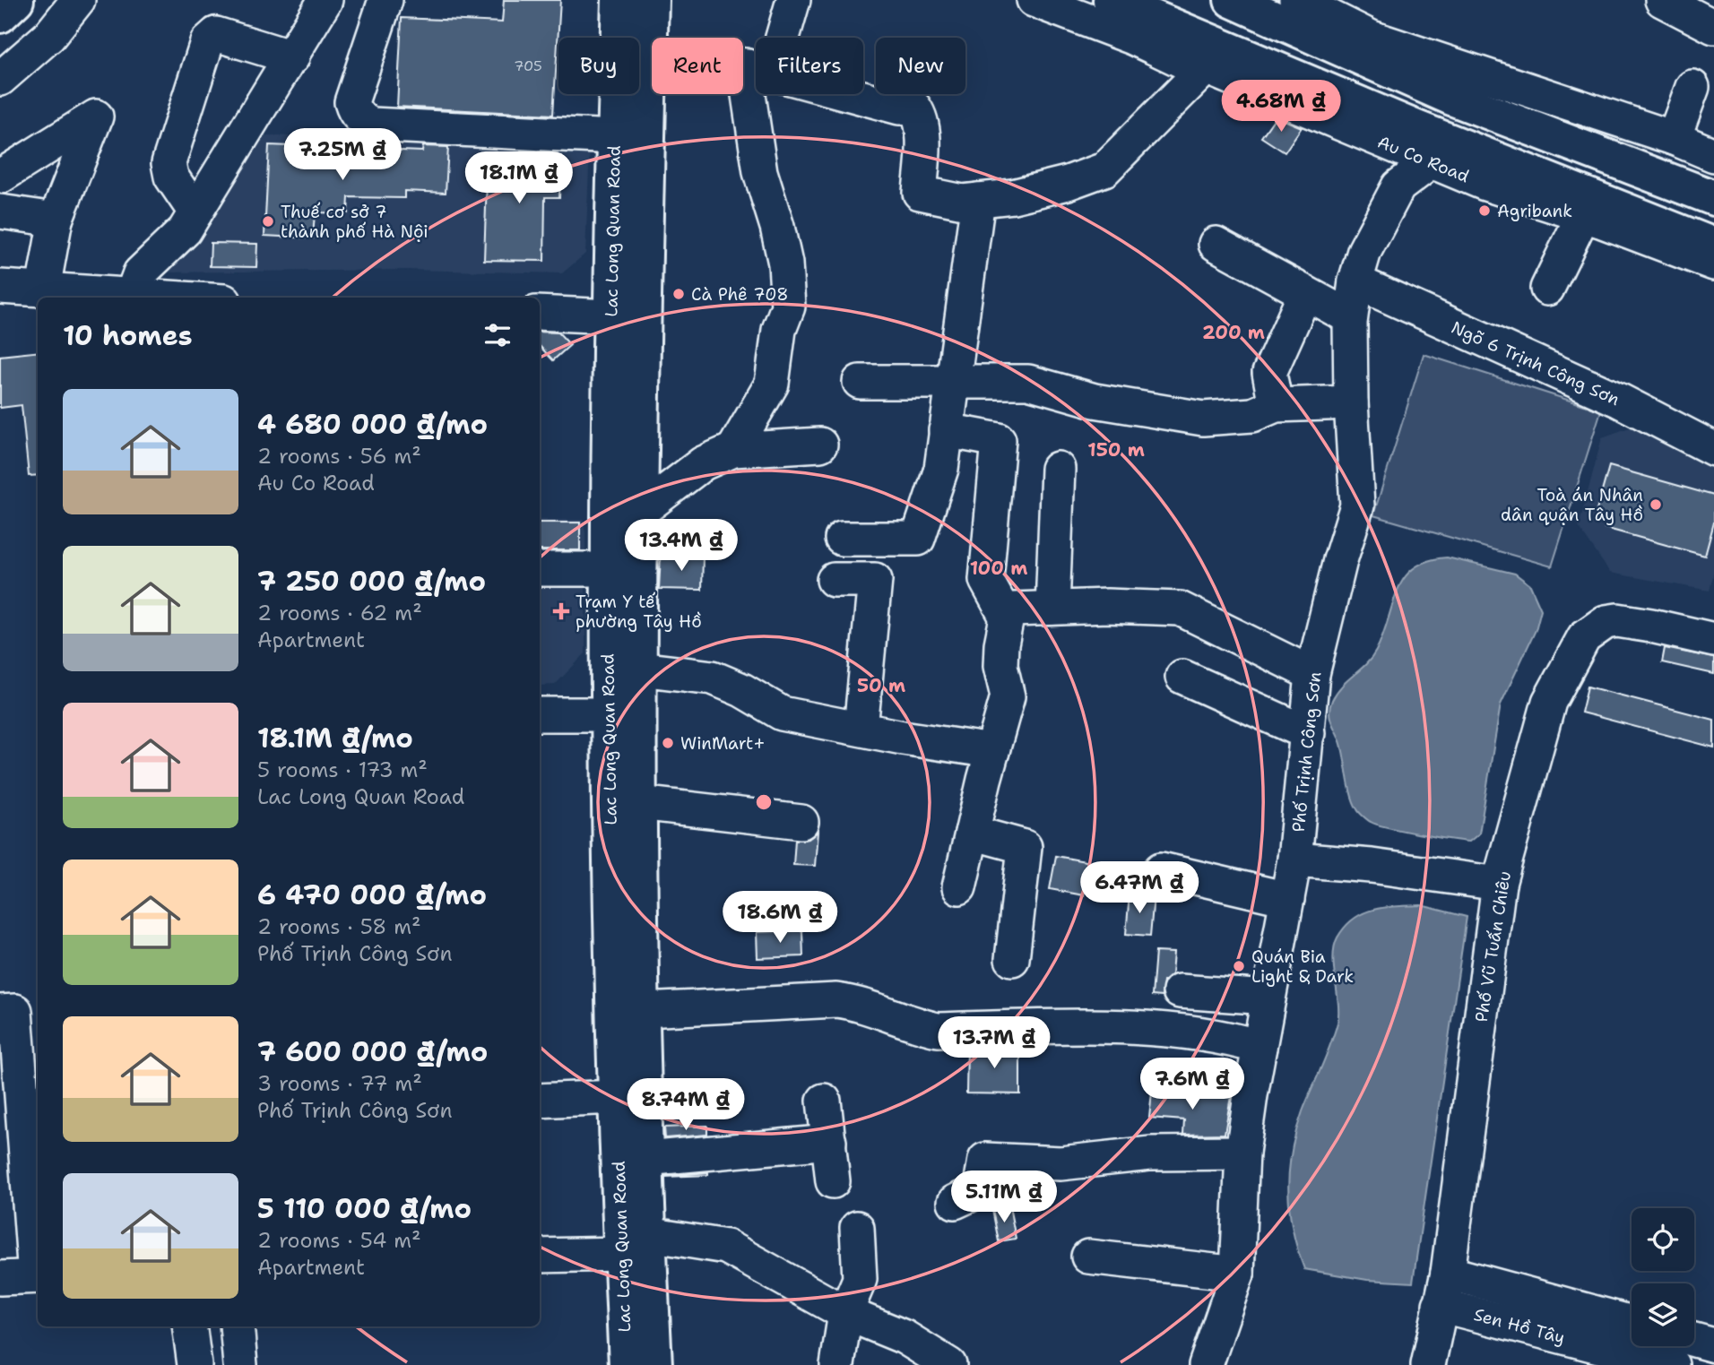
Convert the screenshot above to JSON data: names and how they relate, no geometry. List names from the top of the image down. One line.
{"streets":{"main road":["Au Co Road","Lac Long Quan Road"],"street":["Ngõ 6 Trịnh Công Sơn","Phố Trịnh Công Sơn","Phố Vũ Tuấn Chiêu","Sen Hồ Tây"]},"crossings":[["Au Co Road","Phố Trịnh Công Sơn"],["Ngõ 6 Trịnh Công Sơn","Phố Trịnh Công Sơn"],["Phố Vũ Tuấn Chiêu","Sen Hồ Tây"]],"places":{"other":["Agribank","Thuế cơ sở 7 thành phố Hà Nội","Cà Phê 708","Toà án Nhân dân quận Tây Hồ","WinMart+","Quán Bia Light & Dark"],"health":["Trạm Y tế phường Tây Hồ"]},"house_numbers":["705"],"page":{"chip":["Buy","Rent","Filters","New"],"price":["4.68M ₫","7.25M ₫","18.1M ₫","13.4M ₫","6.47M ₫","18.6M ₫","13.7M ₫","7.6M ₫","8.74M ₫","5.11M ₫"],"heading":"10 homes","list":[{"name":"4 680 000 ₫/mo","note":"2 rooms · 56 m² · Au Co Road"},{"name":"7 250 000 ₫/mo","note":"2 rooms · 62 m² · Apartment"},{"name":"18.1M ₫/mo","note":"5 rooms · 173 m² · Lac Long Quan Road"},{"name":"6 470 000 ₫/mo","note":"2 rooms · 58 m² · Phố Trịnh Công Sơn"},{"name":"7 600 000 ₫/mo","note":"3 rooms · 77 m² · Phố Trịnh Công Sơn"},{"name":"5 110 000 ₫/mo","note":"2 rooms · 54 m² · Apartment"}]},"rings":["200 m","150 m","100 m","50 m"]}
